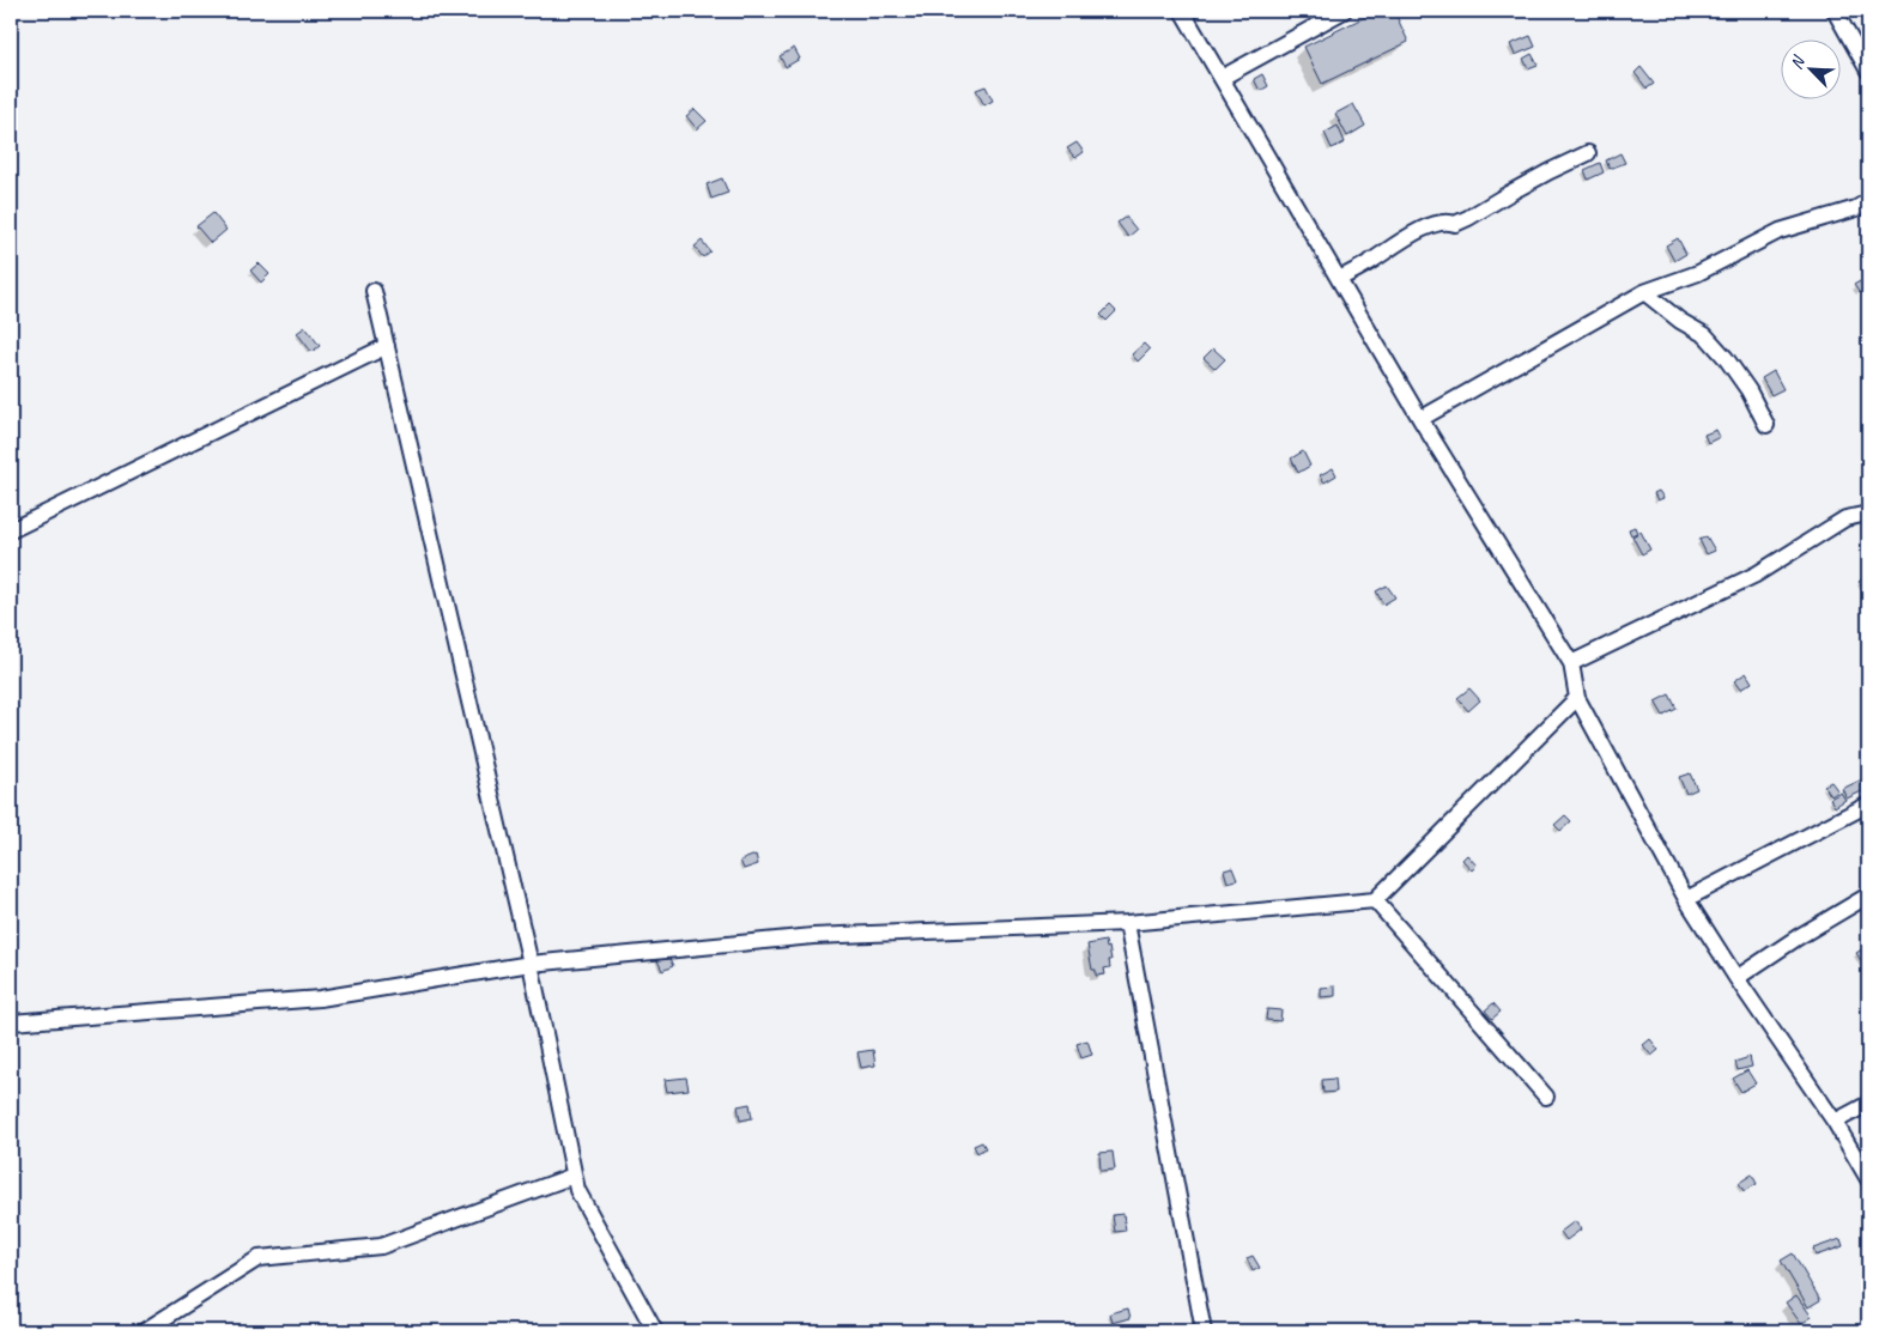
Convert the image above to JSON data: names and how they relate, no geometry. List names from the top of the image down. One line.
{"north":"top left"}
